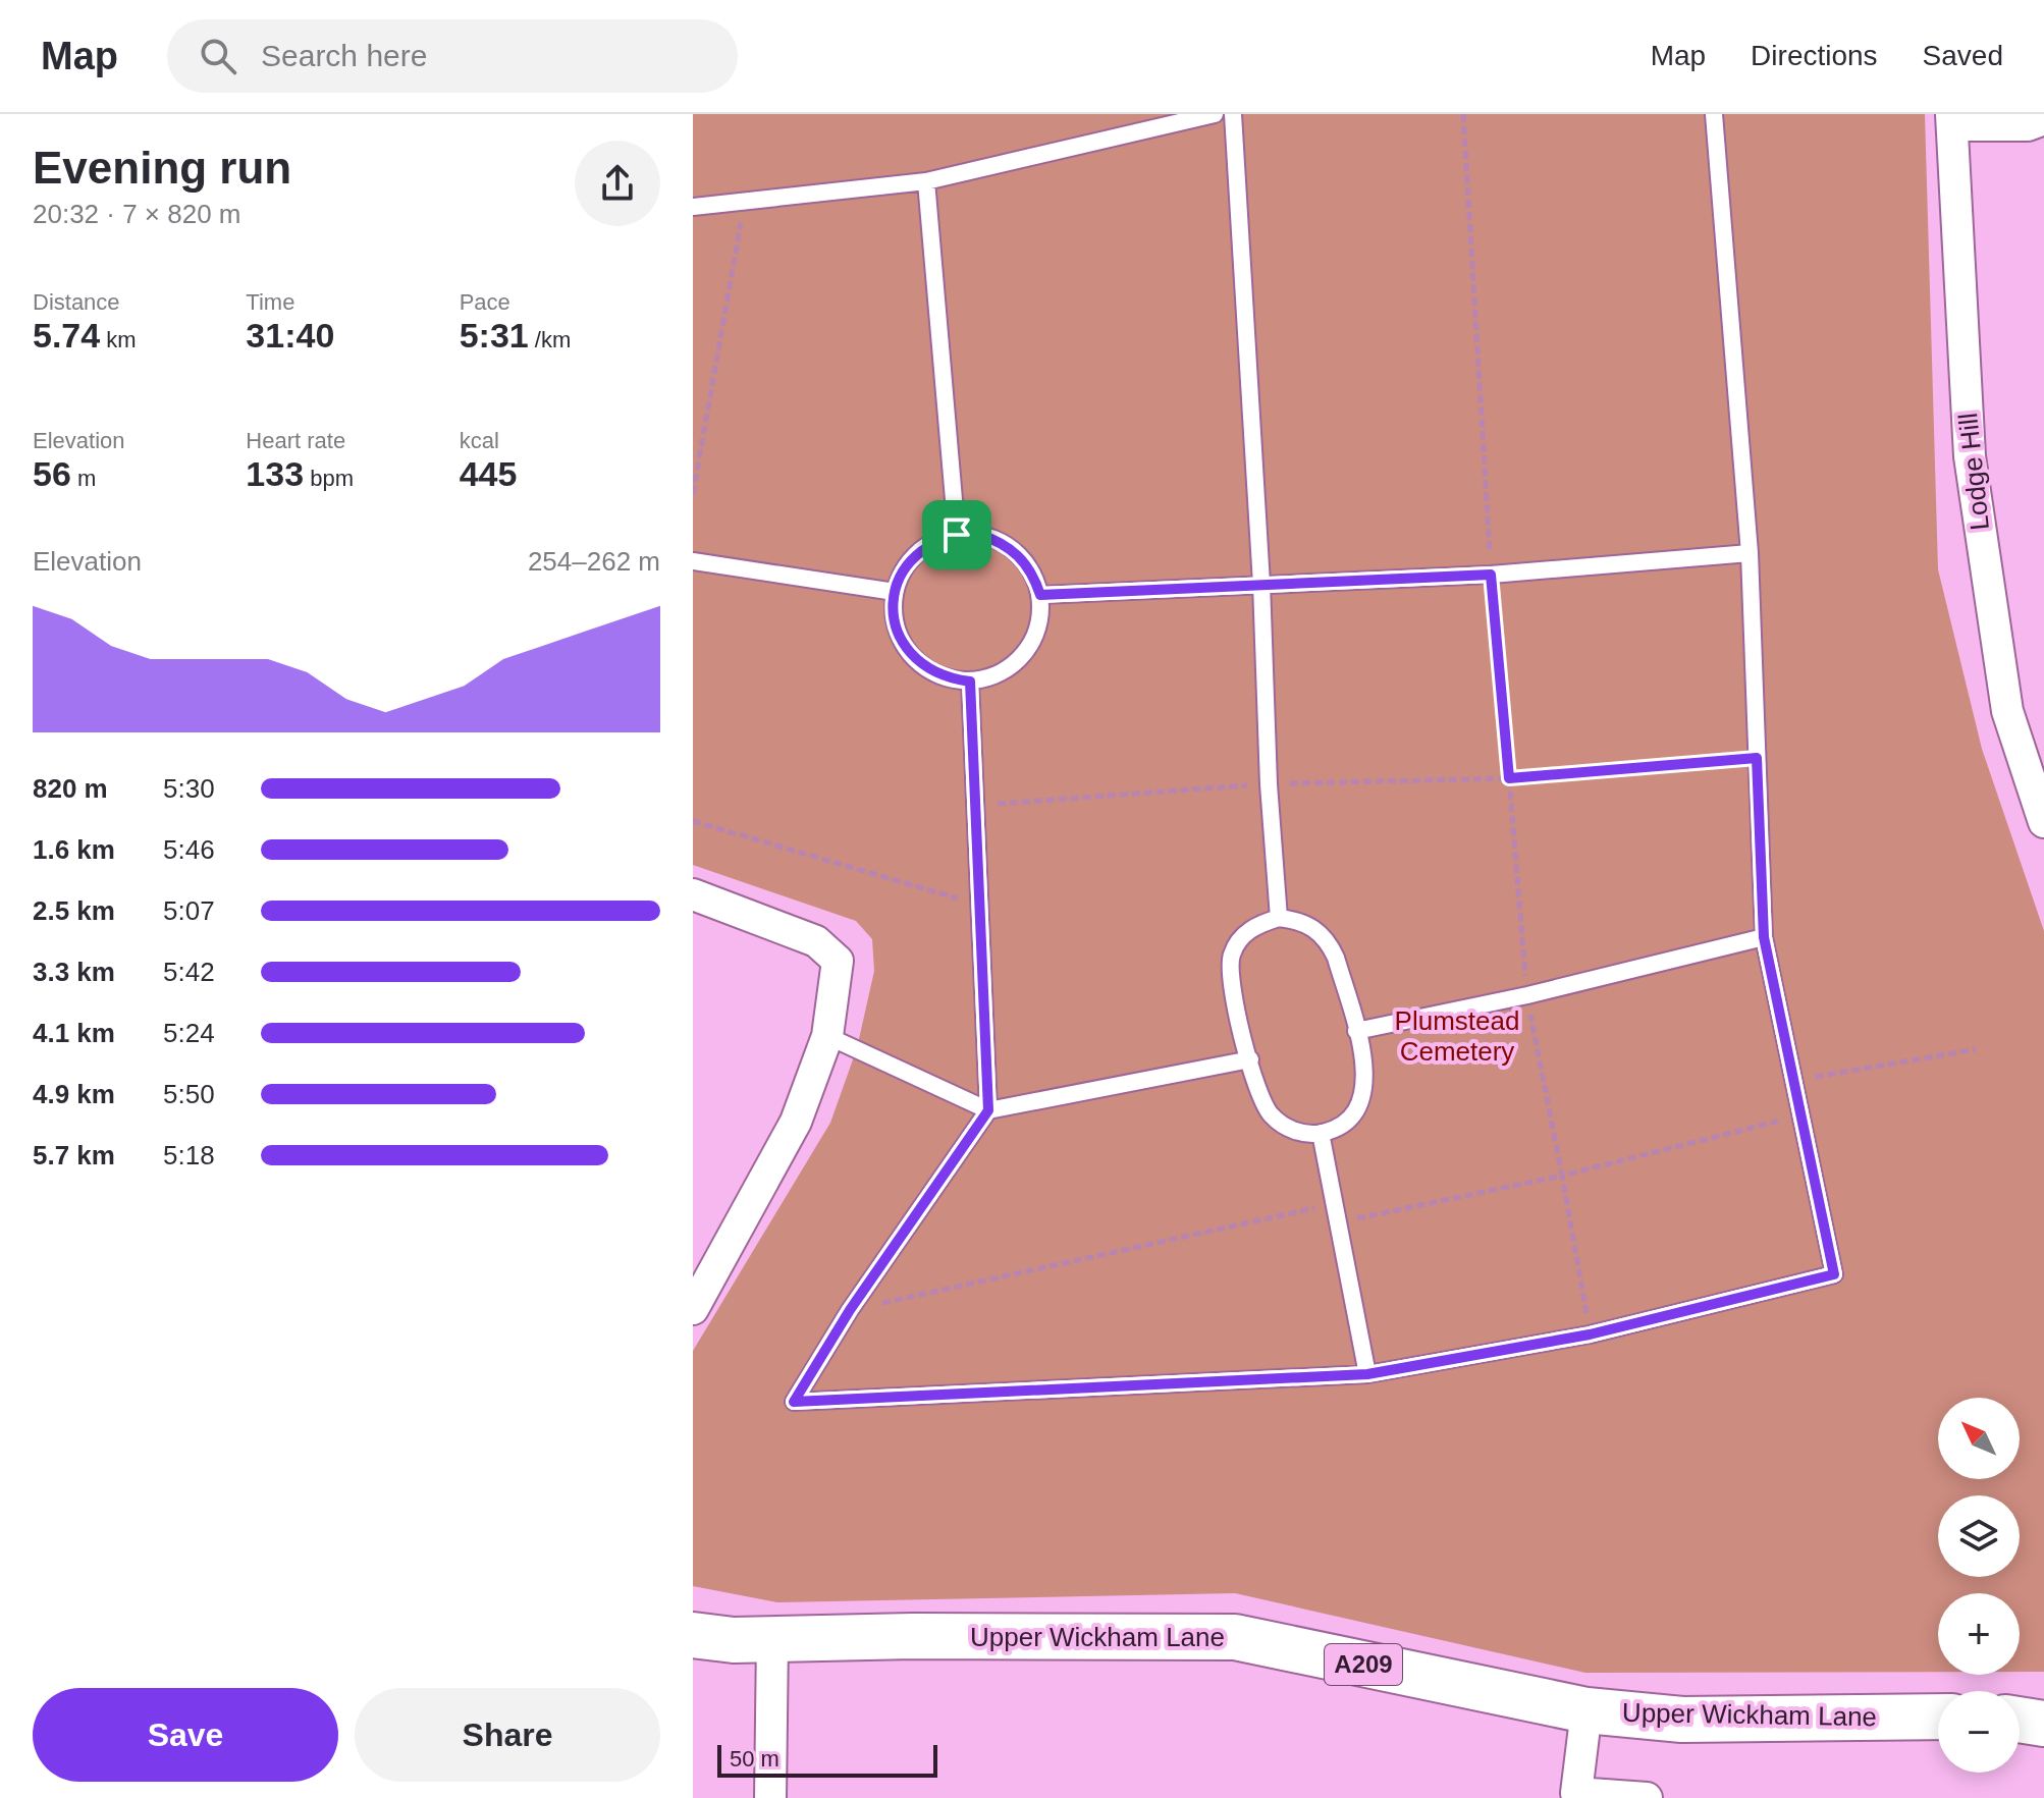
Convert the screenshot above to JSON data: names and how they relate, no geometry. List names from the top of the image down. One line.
{"streets":{"main road":["Upper Wickham Lane","A209"],"street":["Lodge Hill"]},"crossings":[["Upper Wickham Lane","A209"]],"parks":["Plumstead Cemetery"],"scale_bar":"50 m","north":"top left","page":{"header":"Map","search":"Search here","nav":["Map","Directions","Saved"],"heading":["Evening run","20:32 · 7 × 820 m"],"stats":[["Distance","5.74 km"],["Time","31:40"],["Pace","5:31 /km"],["Elevation","56 m"],["Heart rate","133 bpm"],["kcal","445"]],"chart":["Elevation","254–262 m"],"list":[{"name":"820 m","note":"5:30"},{"name":"1.6 km","note":"5:46"},{"name":"2.5 km","note":"5:07"},{"name":"3.3 km","note":"5:42"},{"name":"4.1 km","note":"5:24"},{"name":"4.9 km","note":"5:50"},{"name":"5.7 km","note":"5:18"}],"map_buttons":["+","−"],"buttons":["Save","Share"],"scale":"50 m"}}
